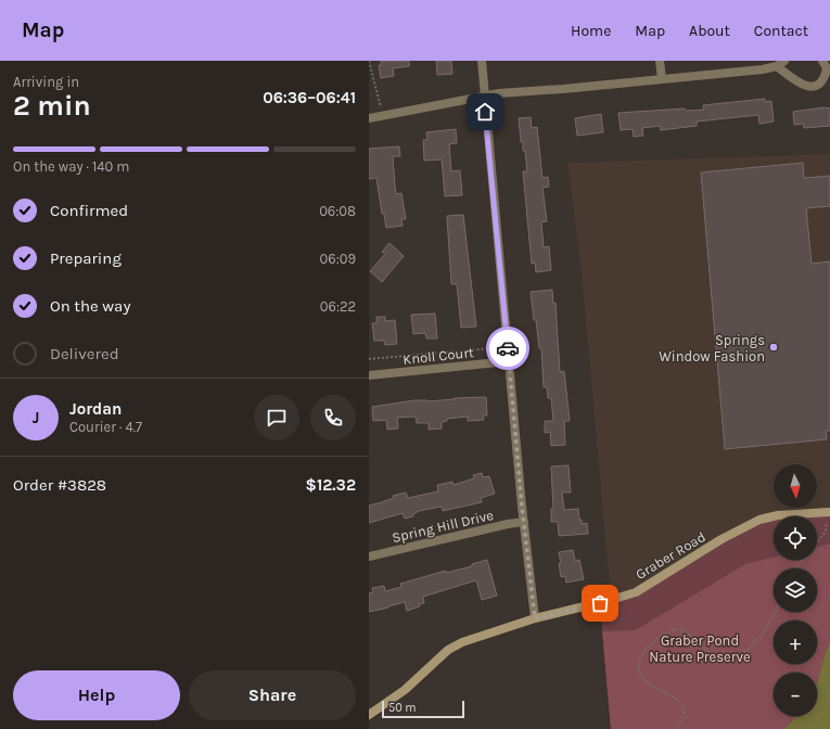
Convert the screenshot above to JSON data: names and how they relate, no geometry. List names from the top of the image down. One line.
{"streets":{"street":["Knoll Court","Spring Hill Drive","Graber Road"]},"parks":["Graber Pond Nature Preserve"],"places":["Springs Window Fashion"],"scale_bar":"50 m","north":"bottom","page":{"header":"Map","nav":["Home","Map","About","Contact"],"heading":["2 min","Arriving in","06:36–06:41"],"panel":["Jordan","Courier · 4.7","Order #3828","$12.32"],"bar":"On the way · 140 m","list":[["Confirmed","06:08"],["Preparing","06:09"],["On the way","06:22"],"Delivered"],"round":"J","map_buttons":["+","−"],"buttons":["Help","Share"],"scale":"50 m"}}
